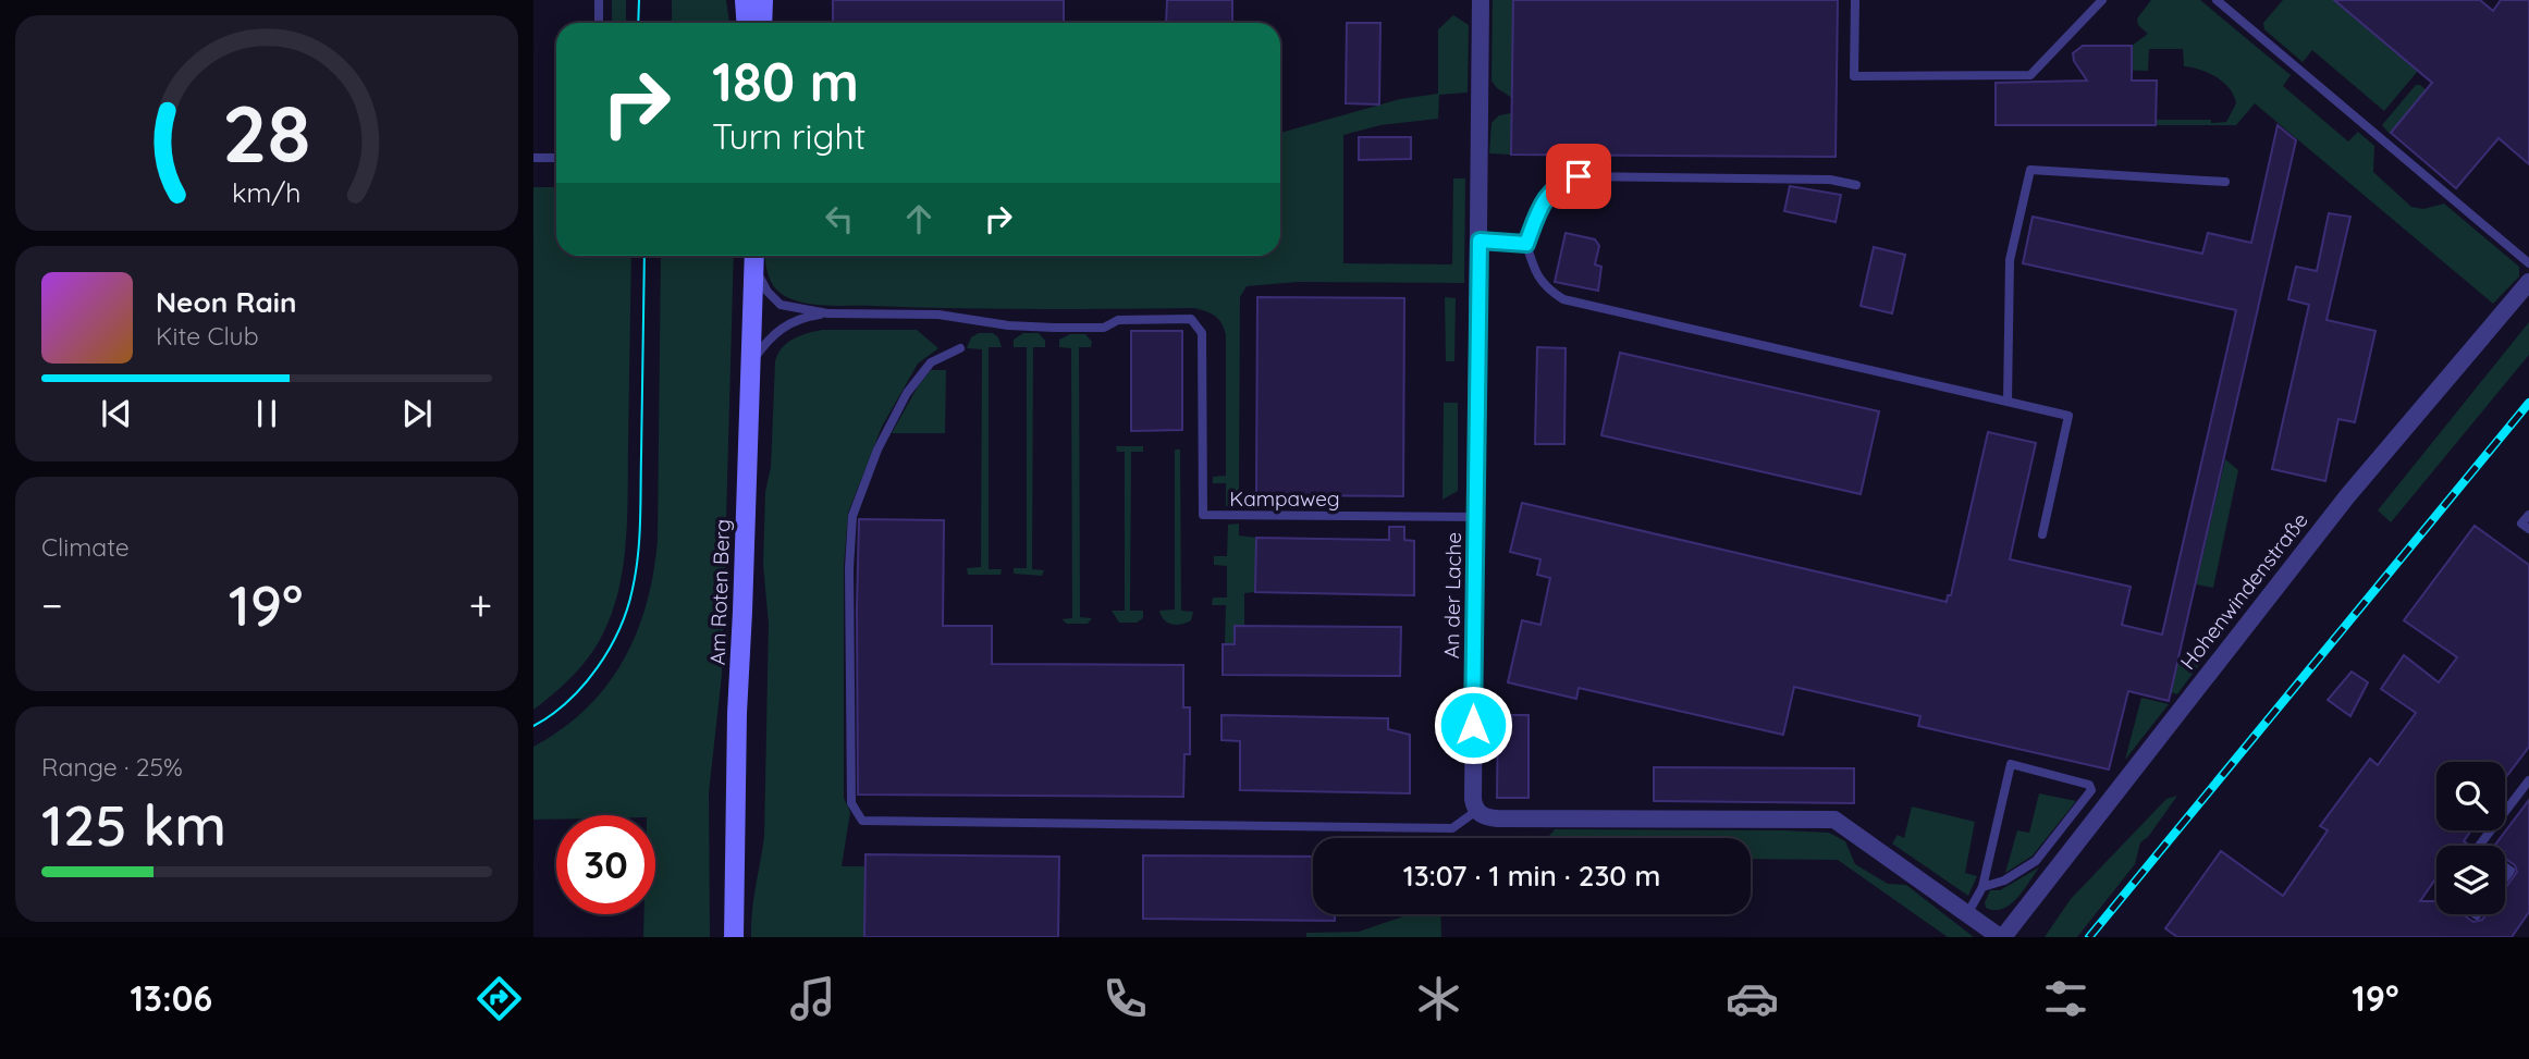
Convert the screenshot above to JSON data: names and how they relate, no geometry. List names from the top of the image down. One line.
{"streets":{"main road":["Am Roten Berg"],"street":["Hohenwindenstraße","An der Lache"],"lane":["Kampaweg"]},"crossings":[["Kampaweg","An der Lache"]],"page":{"turn":["180 m","Turn right"],"song":["Neon Rain","Kite Club"],"tile":["Climate",["Range · 25%","125 km"]],"heat":["−","19°","+"],"limit":"30","trip":"13:07 · 1 min · 230 m","tabs":["13:06","19°"],"gauge":["28","km/h"]}}
